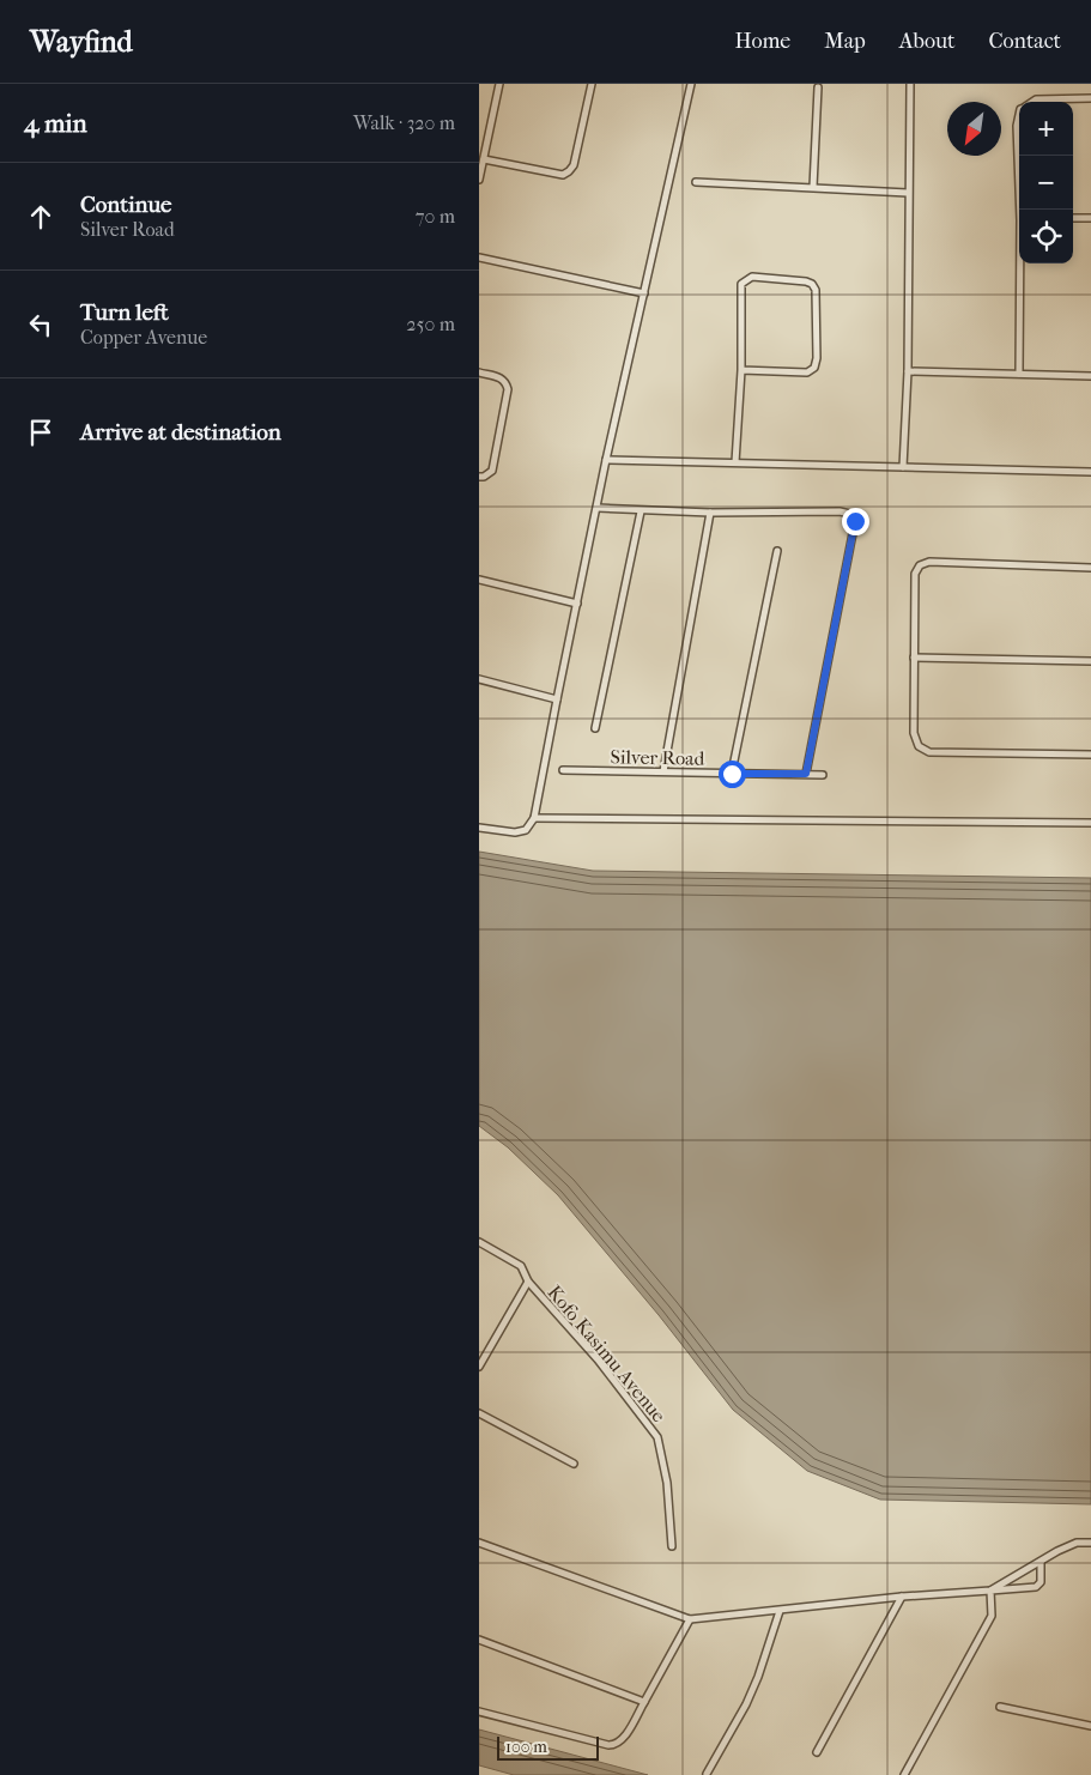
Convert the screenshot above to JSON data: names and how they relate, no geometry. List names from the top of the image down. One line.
{"streets":{"street":["Silver Road","Kofo Kasimu Avenue"]},"scale_bar":"100 m","north":"bottom left","page":{"header":"Wayfind","nav":["Home","Map","About","Contact"],"heading":["4 min","Walk · 320 m"],"map_buttons":["+","−"],"list":[["Continue","Silver Road","70 m"],["Turn left","Copper Avenue","250 m"],"Arrive at destination"],"scale":"100 m"}}
